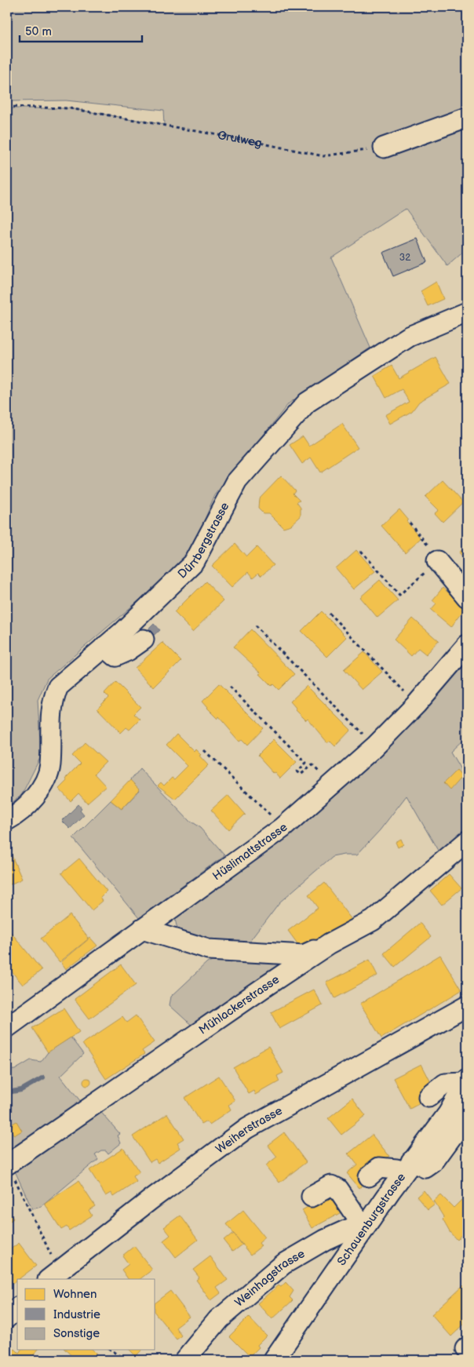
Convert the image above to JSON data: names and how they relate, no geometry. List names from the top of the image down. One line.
{"streets":{"street":["Dürrbergstrasse","Hüslimattstrasse","Mühlackerstrasse","Weiherstrasse","Schauenburgstrasse","Weinhagstrasse"],"path":["Grutweg"]},"crossings":[["Schauenburgstrasse","Weinhagstrasse"]],"house_numbers":["32"],"legend":["Wohnen","Industrie","Sonstige"],"scale_bar":"50 m"}
